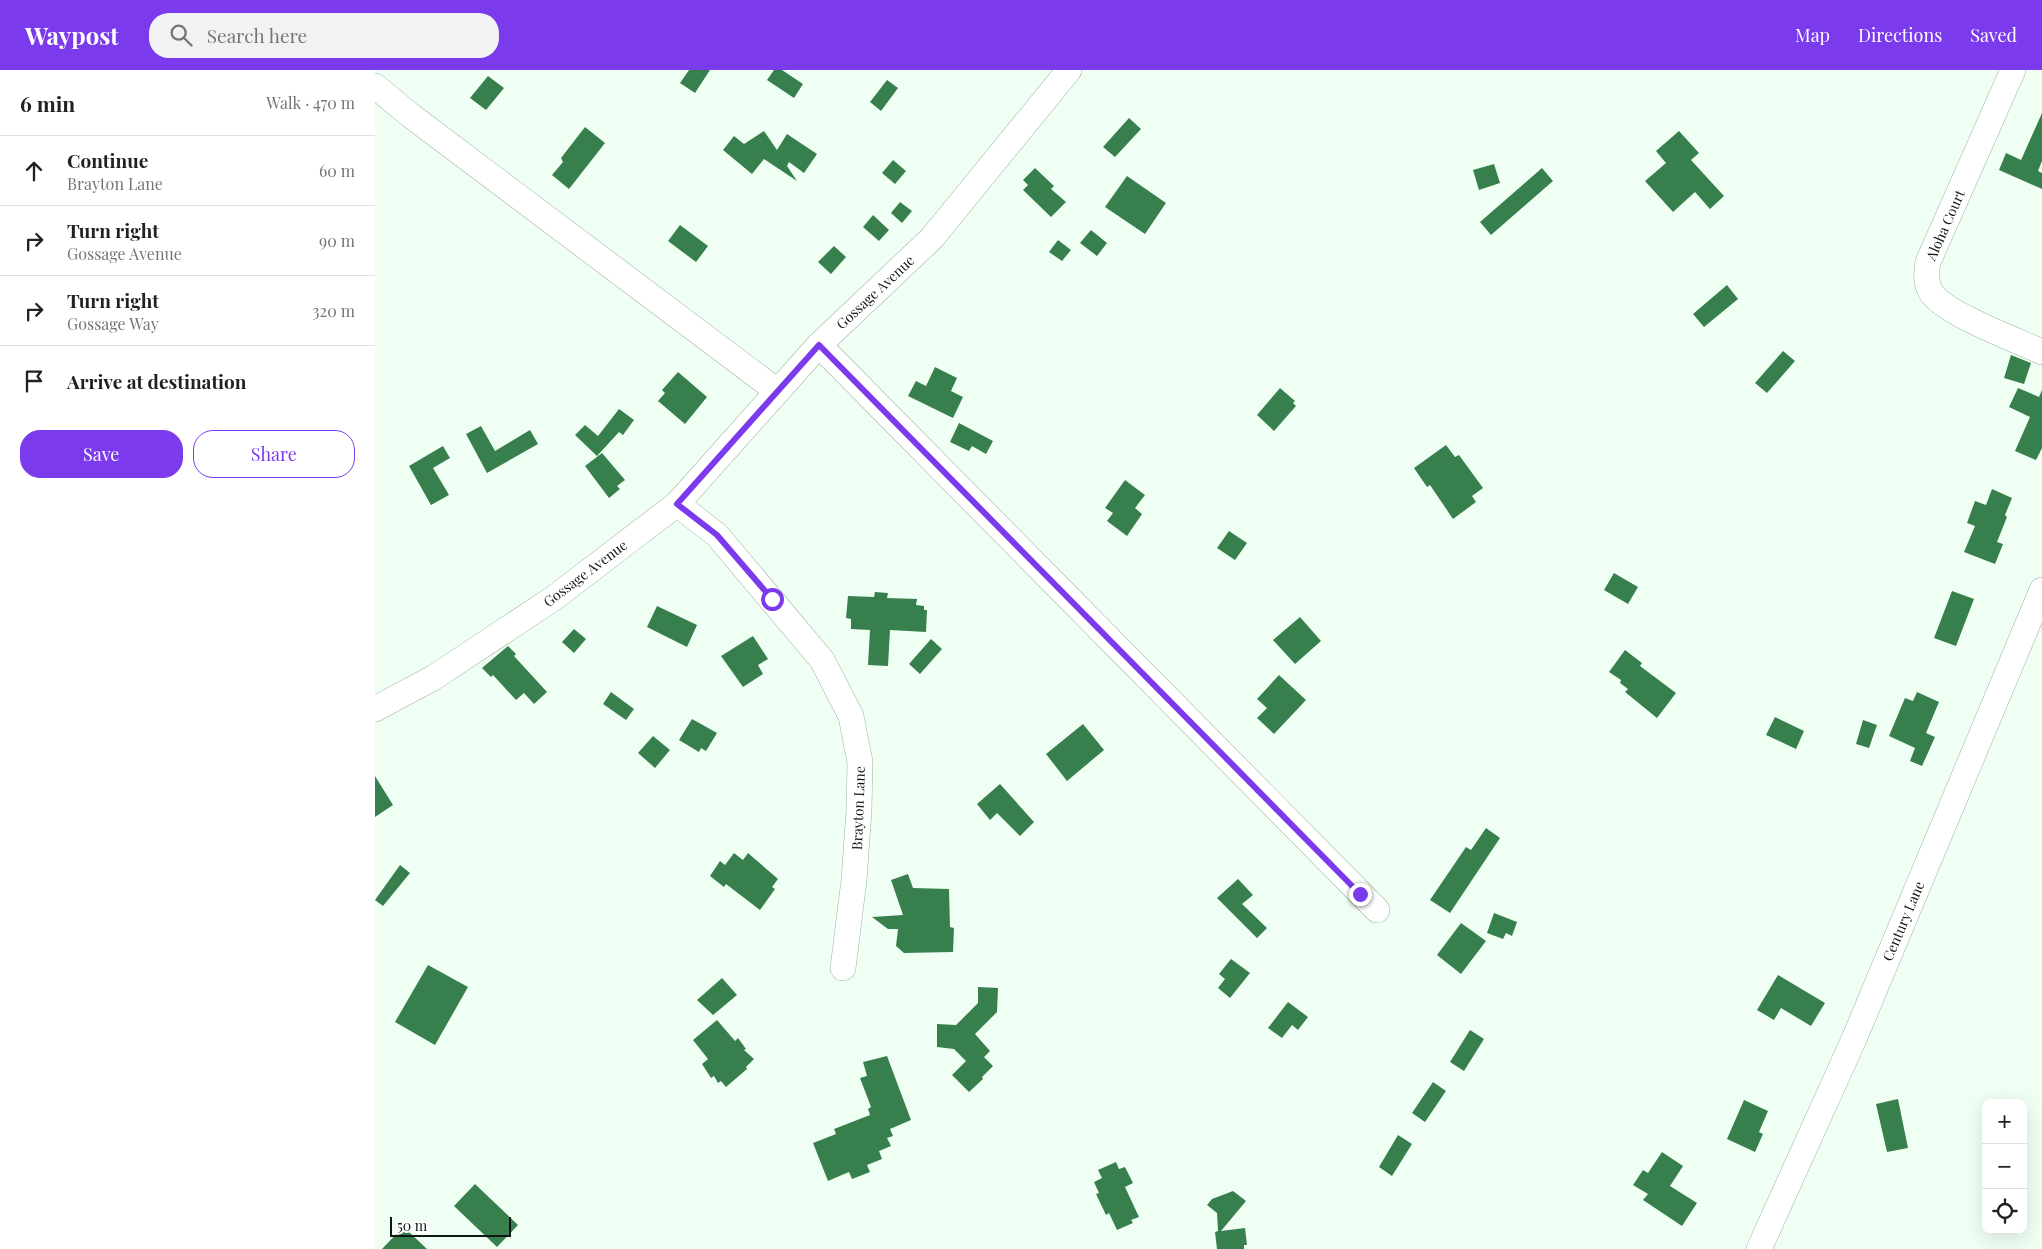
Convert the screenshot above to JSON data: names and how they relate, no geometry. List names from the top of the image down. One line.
{"streets":{"street":["Aloha Court","Gossage Avenue","Brayton Lane","Century Lane"]},"crossings":[["Gossage Avenue","Brayton Lane"]],"scale_bar":"50 m","page":{"header":"Waypost","search":"Search here","nav":["Map","Directions","Saved"],"heading":["6 min","Walk · 470 m"],"list":[["Continue","Brayton Lane","60 m"],["Turn right","Gossage Avenue","90 m"],["Turn right","Gossage Way","320 m"],"Arrive at destination"],"buttons":["Save","Share"],"map_buttons":["+","−"],"scale":"50 m"}}
